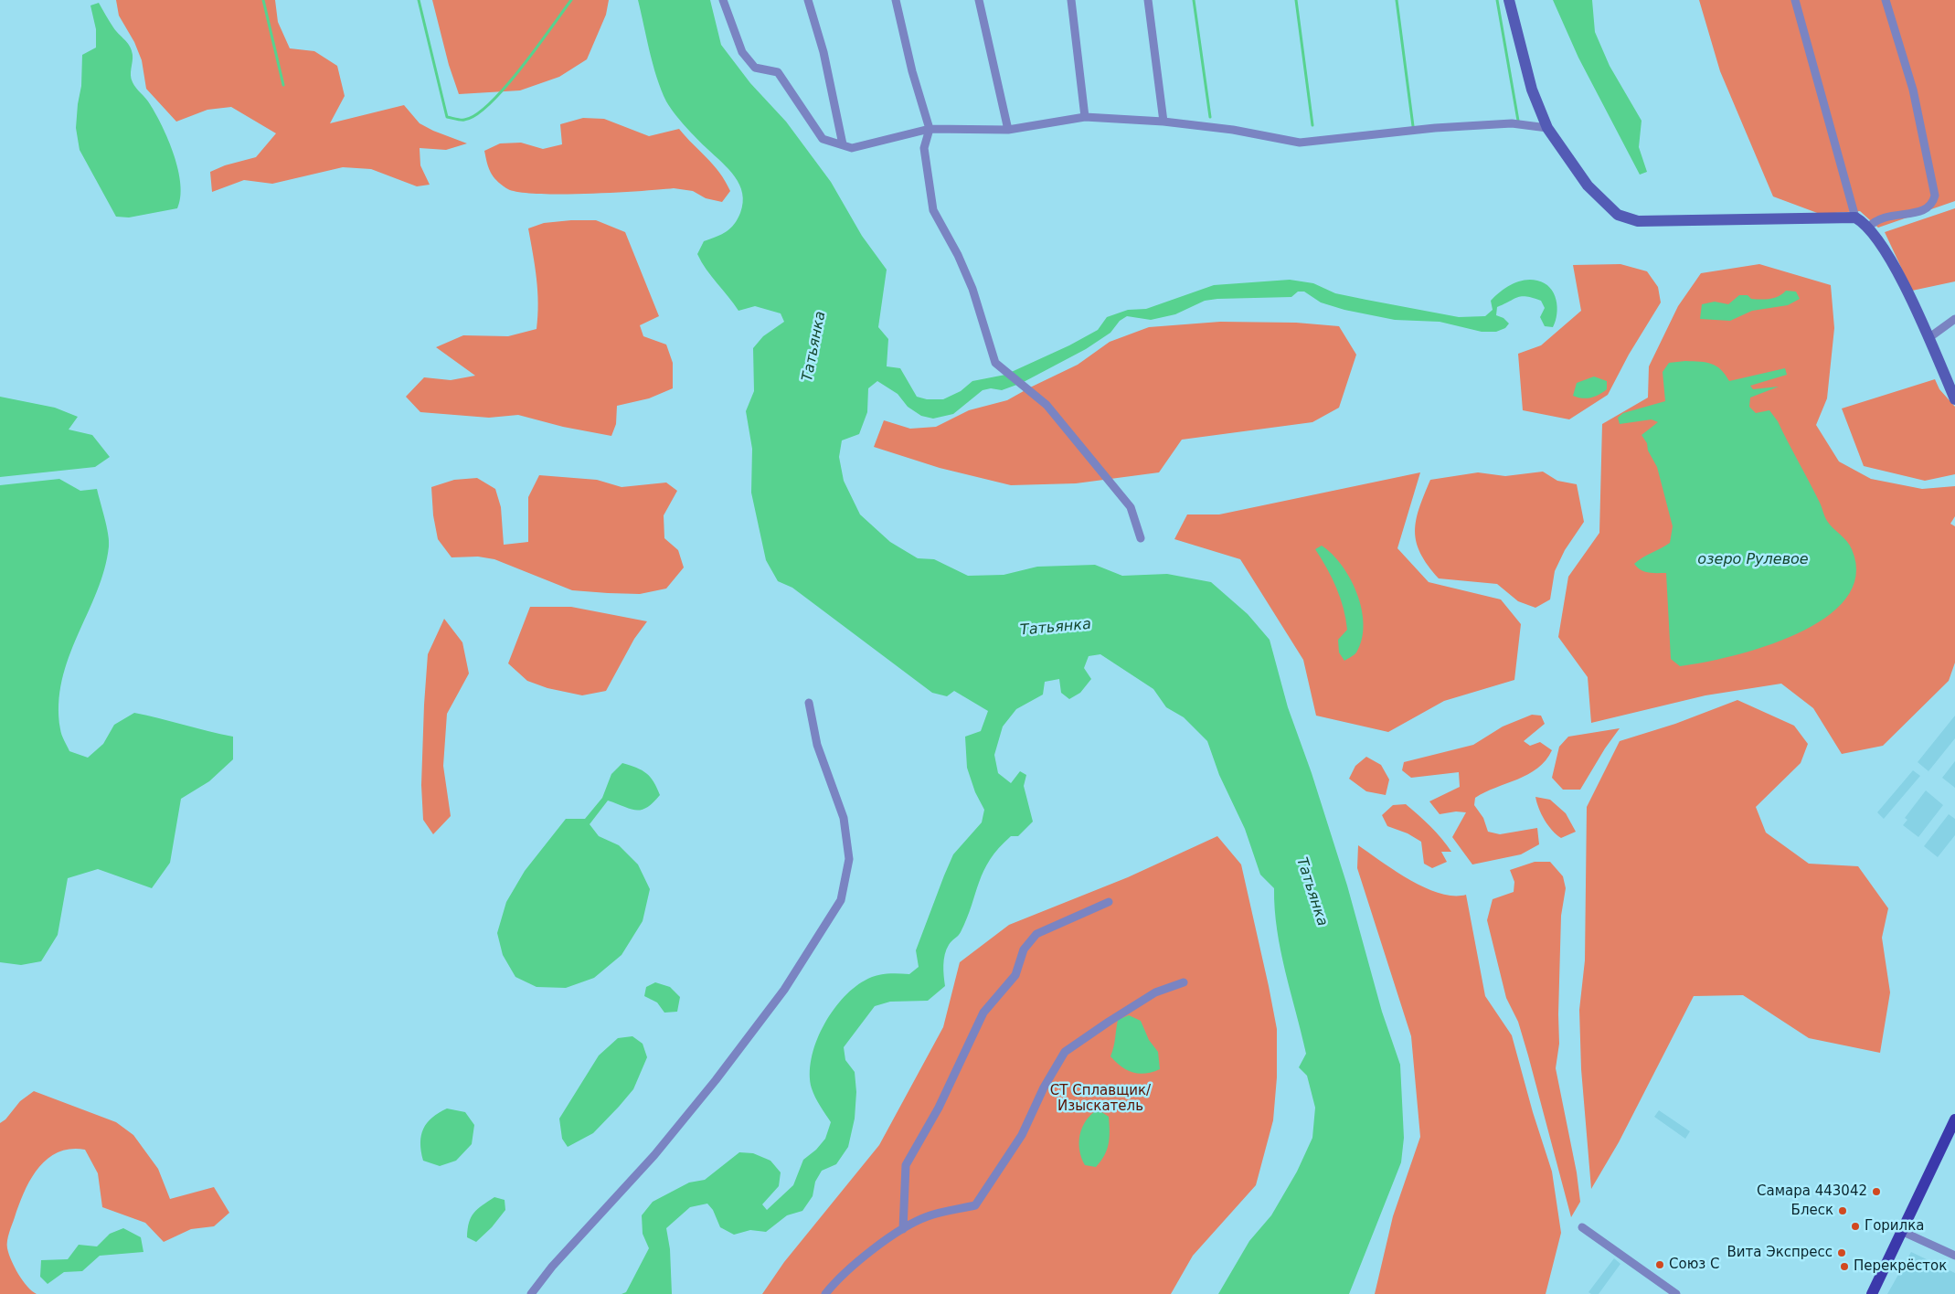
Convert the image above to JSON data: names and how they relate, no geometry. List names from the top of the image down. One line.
{"water":["Татьянка","озеро Рулевое"],"parks":["СТ Сплавщик/ Изыскатель"],"places":["Самара 443042","Блеск","Горилка","Вита Экспресс","Союз С","Перекрёсток"]}
